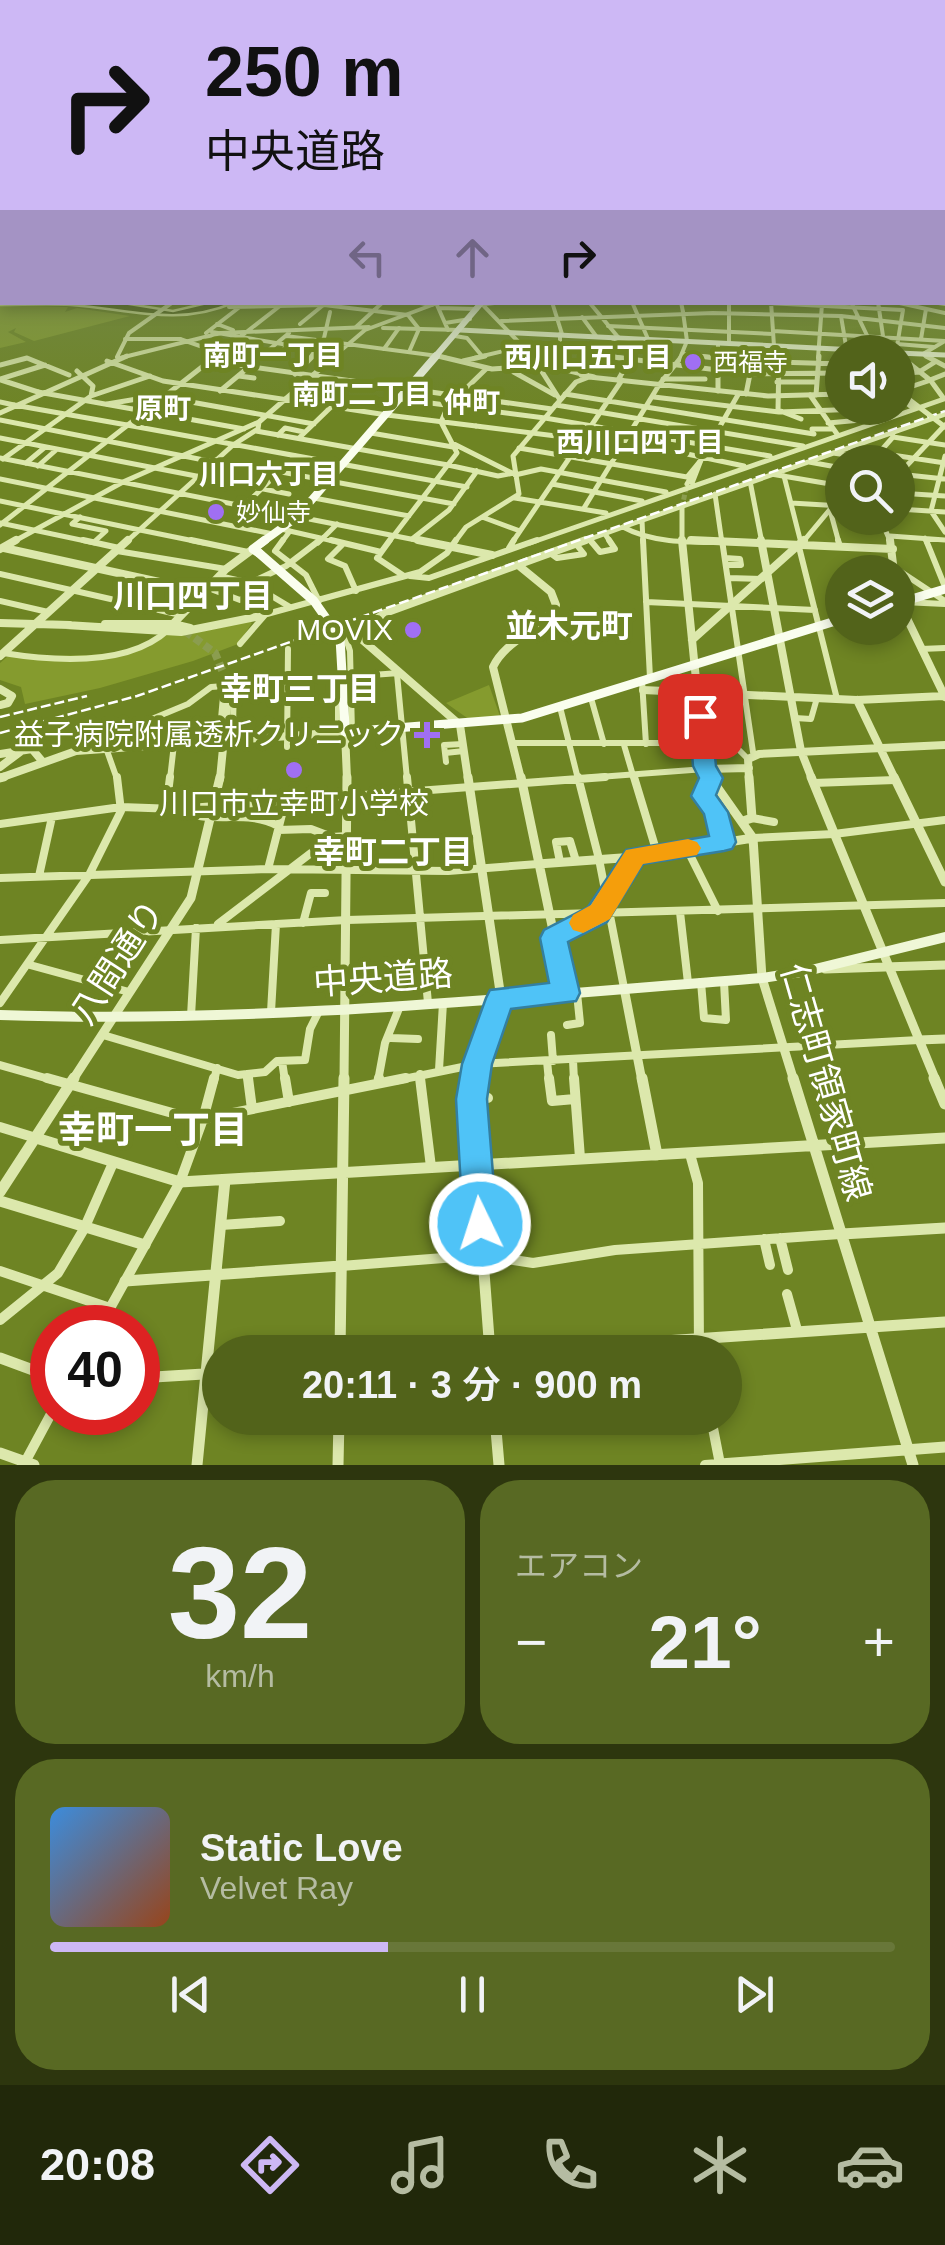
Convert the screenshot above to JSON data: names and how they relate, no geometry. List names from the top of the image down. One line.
{"streets":{"main road":["中央道路"],"street":["八間通り","仁志町領家町線"]},"crossings":[["八間通り","中央道路"],["中央道路","仁志町領家町線"]],"districts":["南町一丁目","西川口五丁目","南町二丁目","仲町","原町","西川口四丁目","川口六丁目","川口四丁目","並木元町","幸町三丁目","幸町二丁目","幸町一丁目"],"places":{"other":["西福寺","妙仙寺","MOVIX","川口市立幸町小学校"],"health":["益子病院附属透析クリニック"]},"page":{"turn":["250 m","中央道路"],"limit":"40","trip":"20:11 · 3 分 · 900 m","tile":[["32","km/h"],"エアコン"],"heat":["−","21°","+"],"song":["Static Love","Velvet Ray"],"tabs":"20:08"}}
